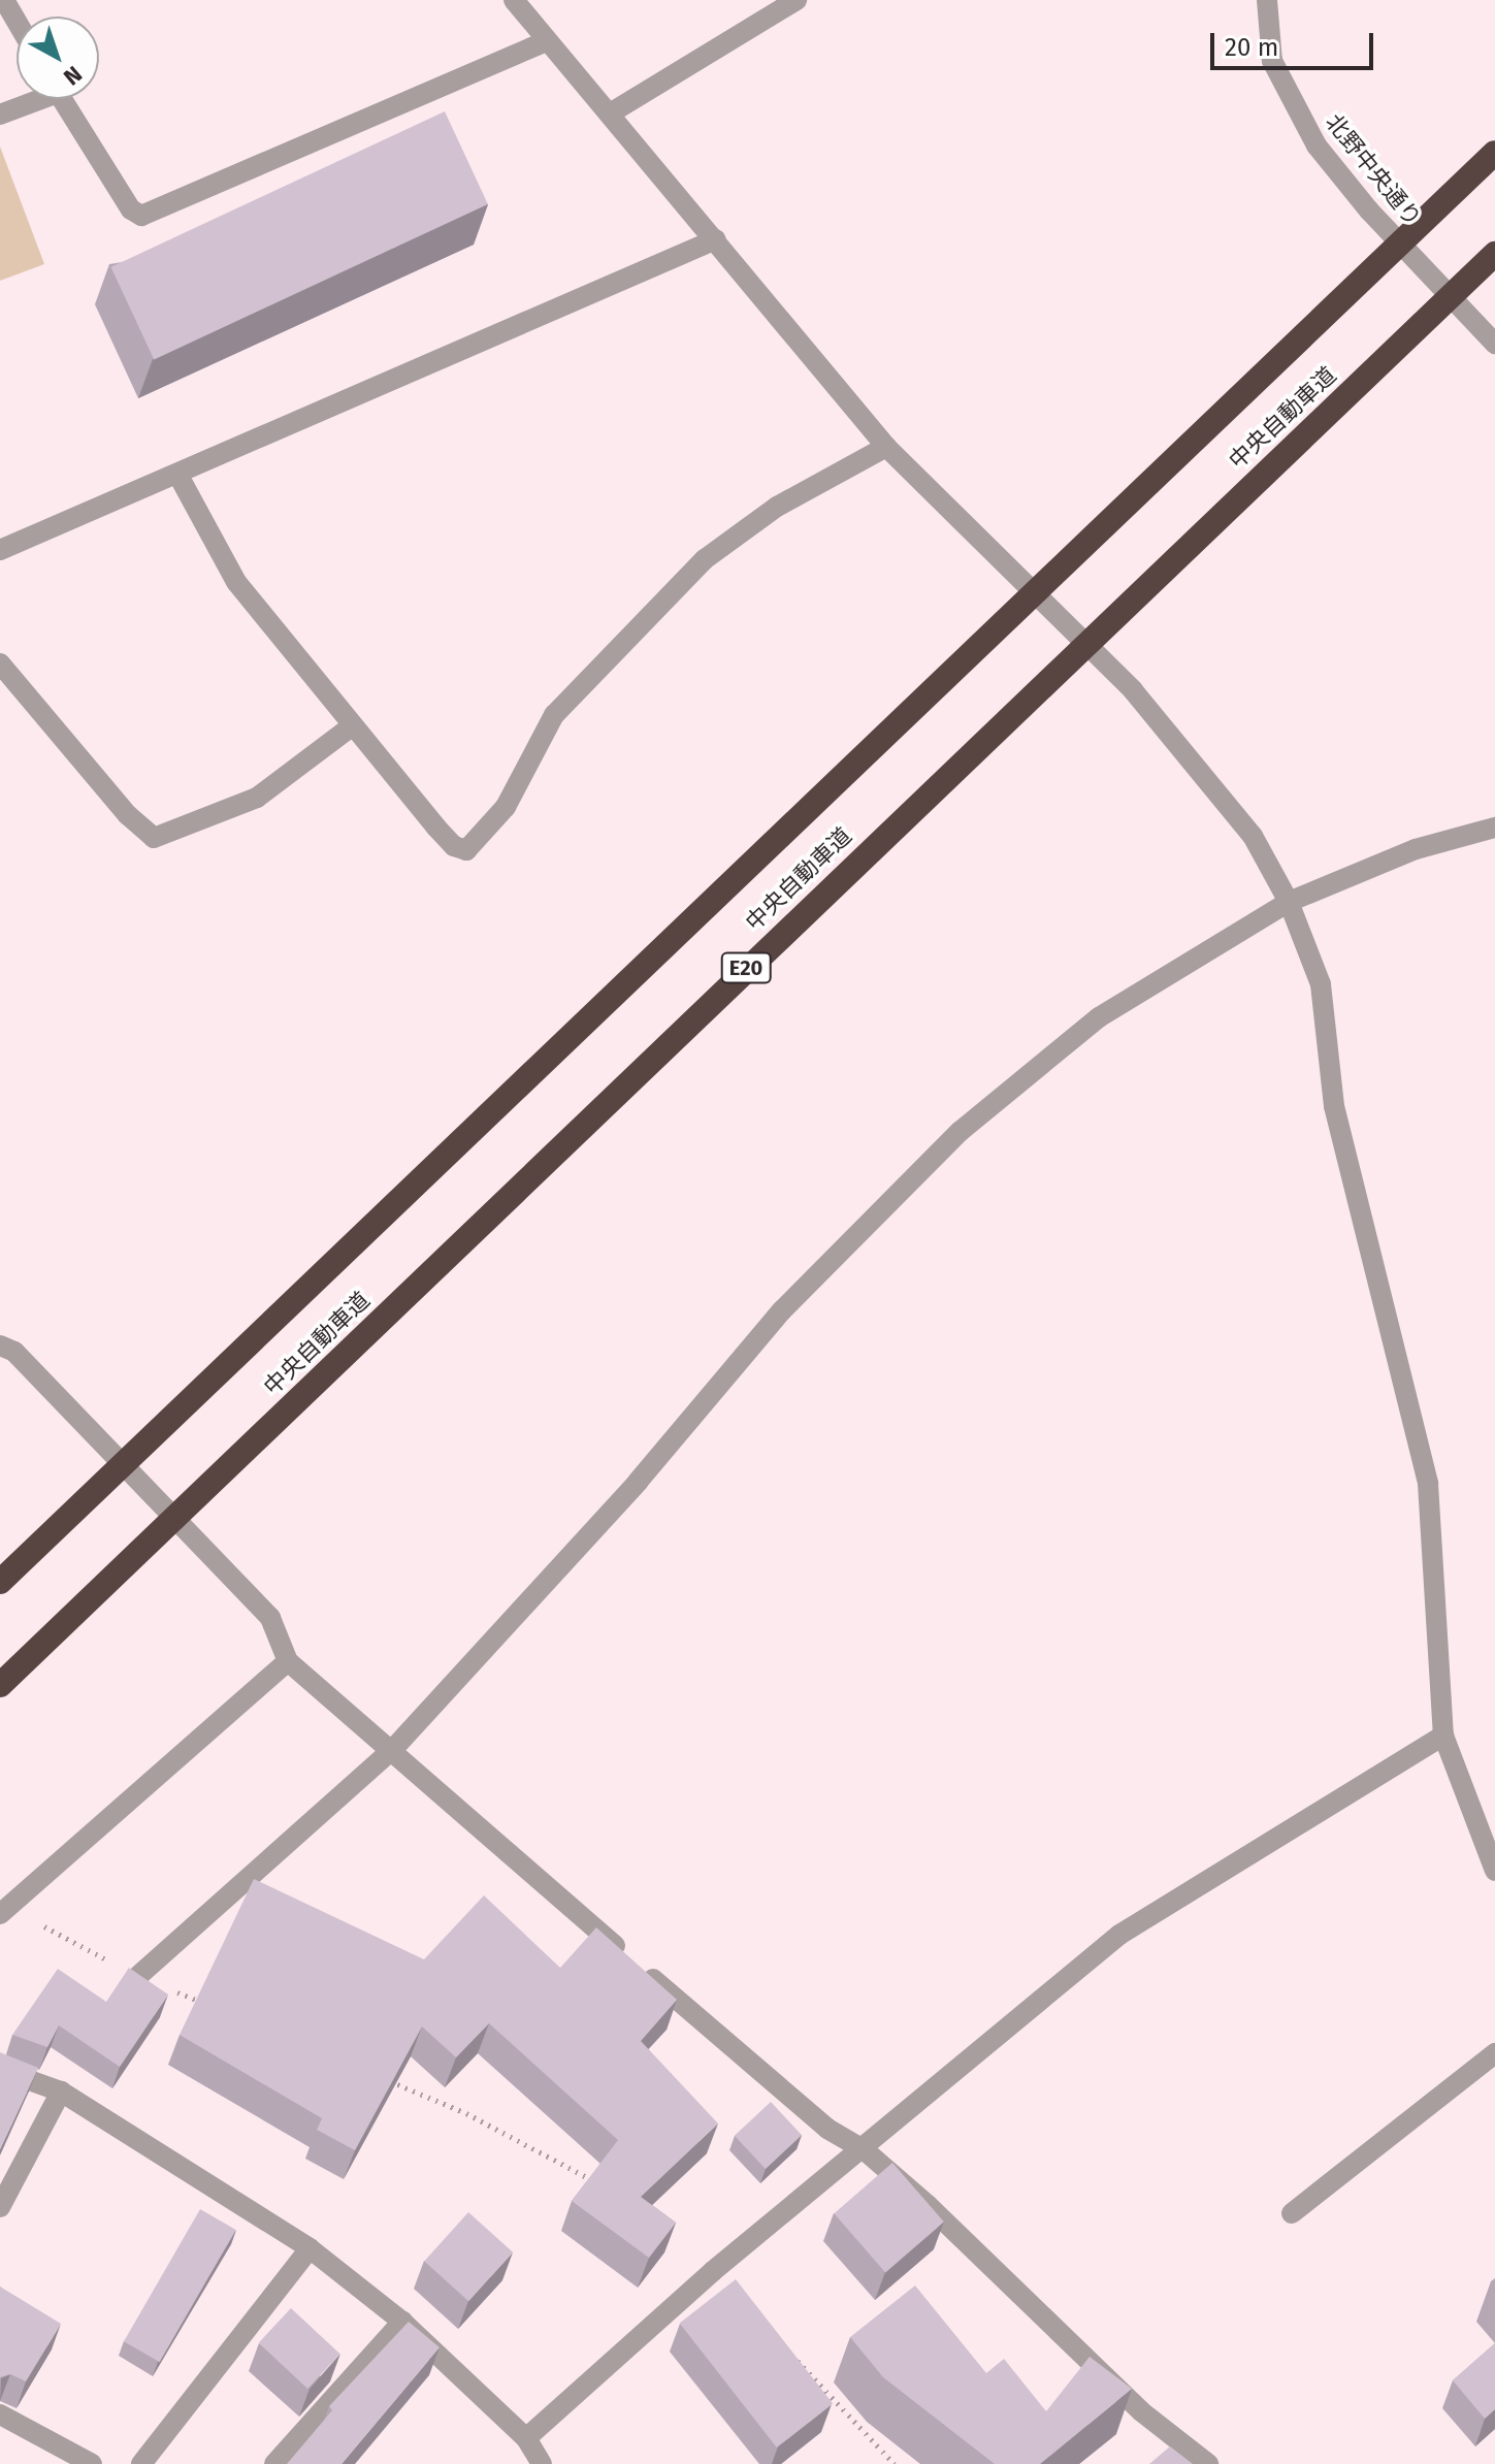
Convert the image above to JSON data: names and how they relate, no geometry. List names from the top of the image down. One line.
{"streets":{"highway":["中央自動車道","E20"],"street":["北野中央通り"]},"scale_bar":"20 m","north":"bottom right"}
